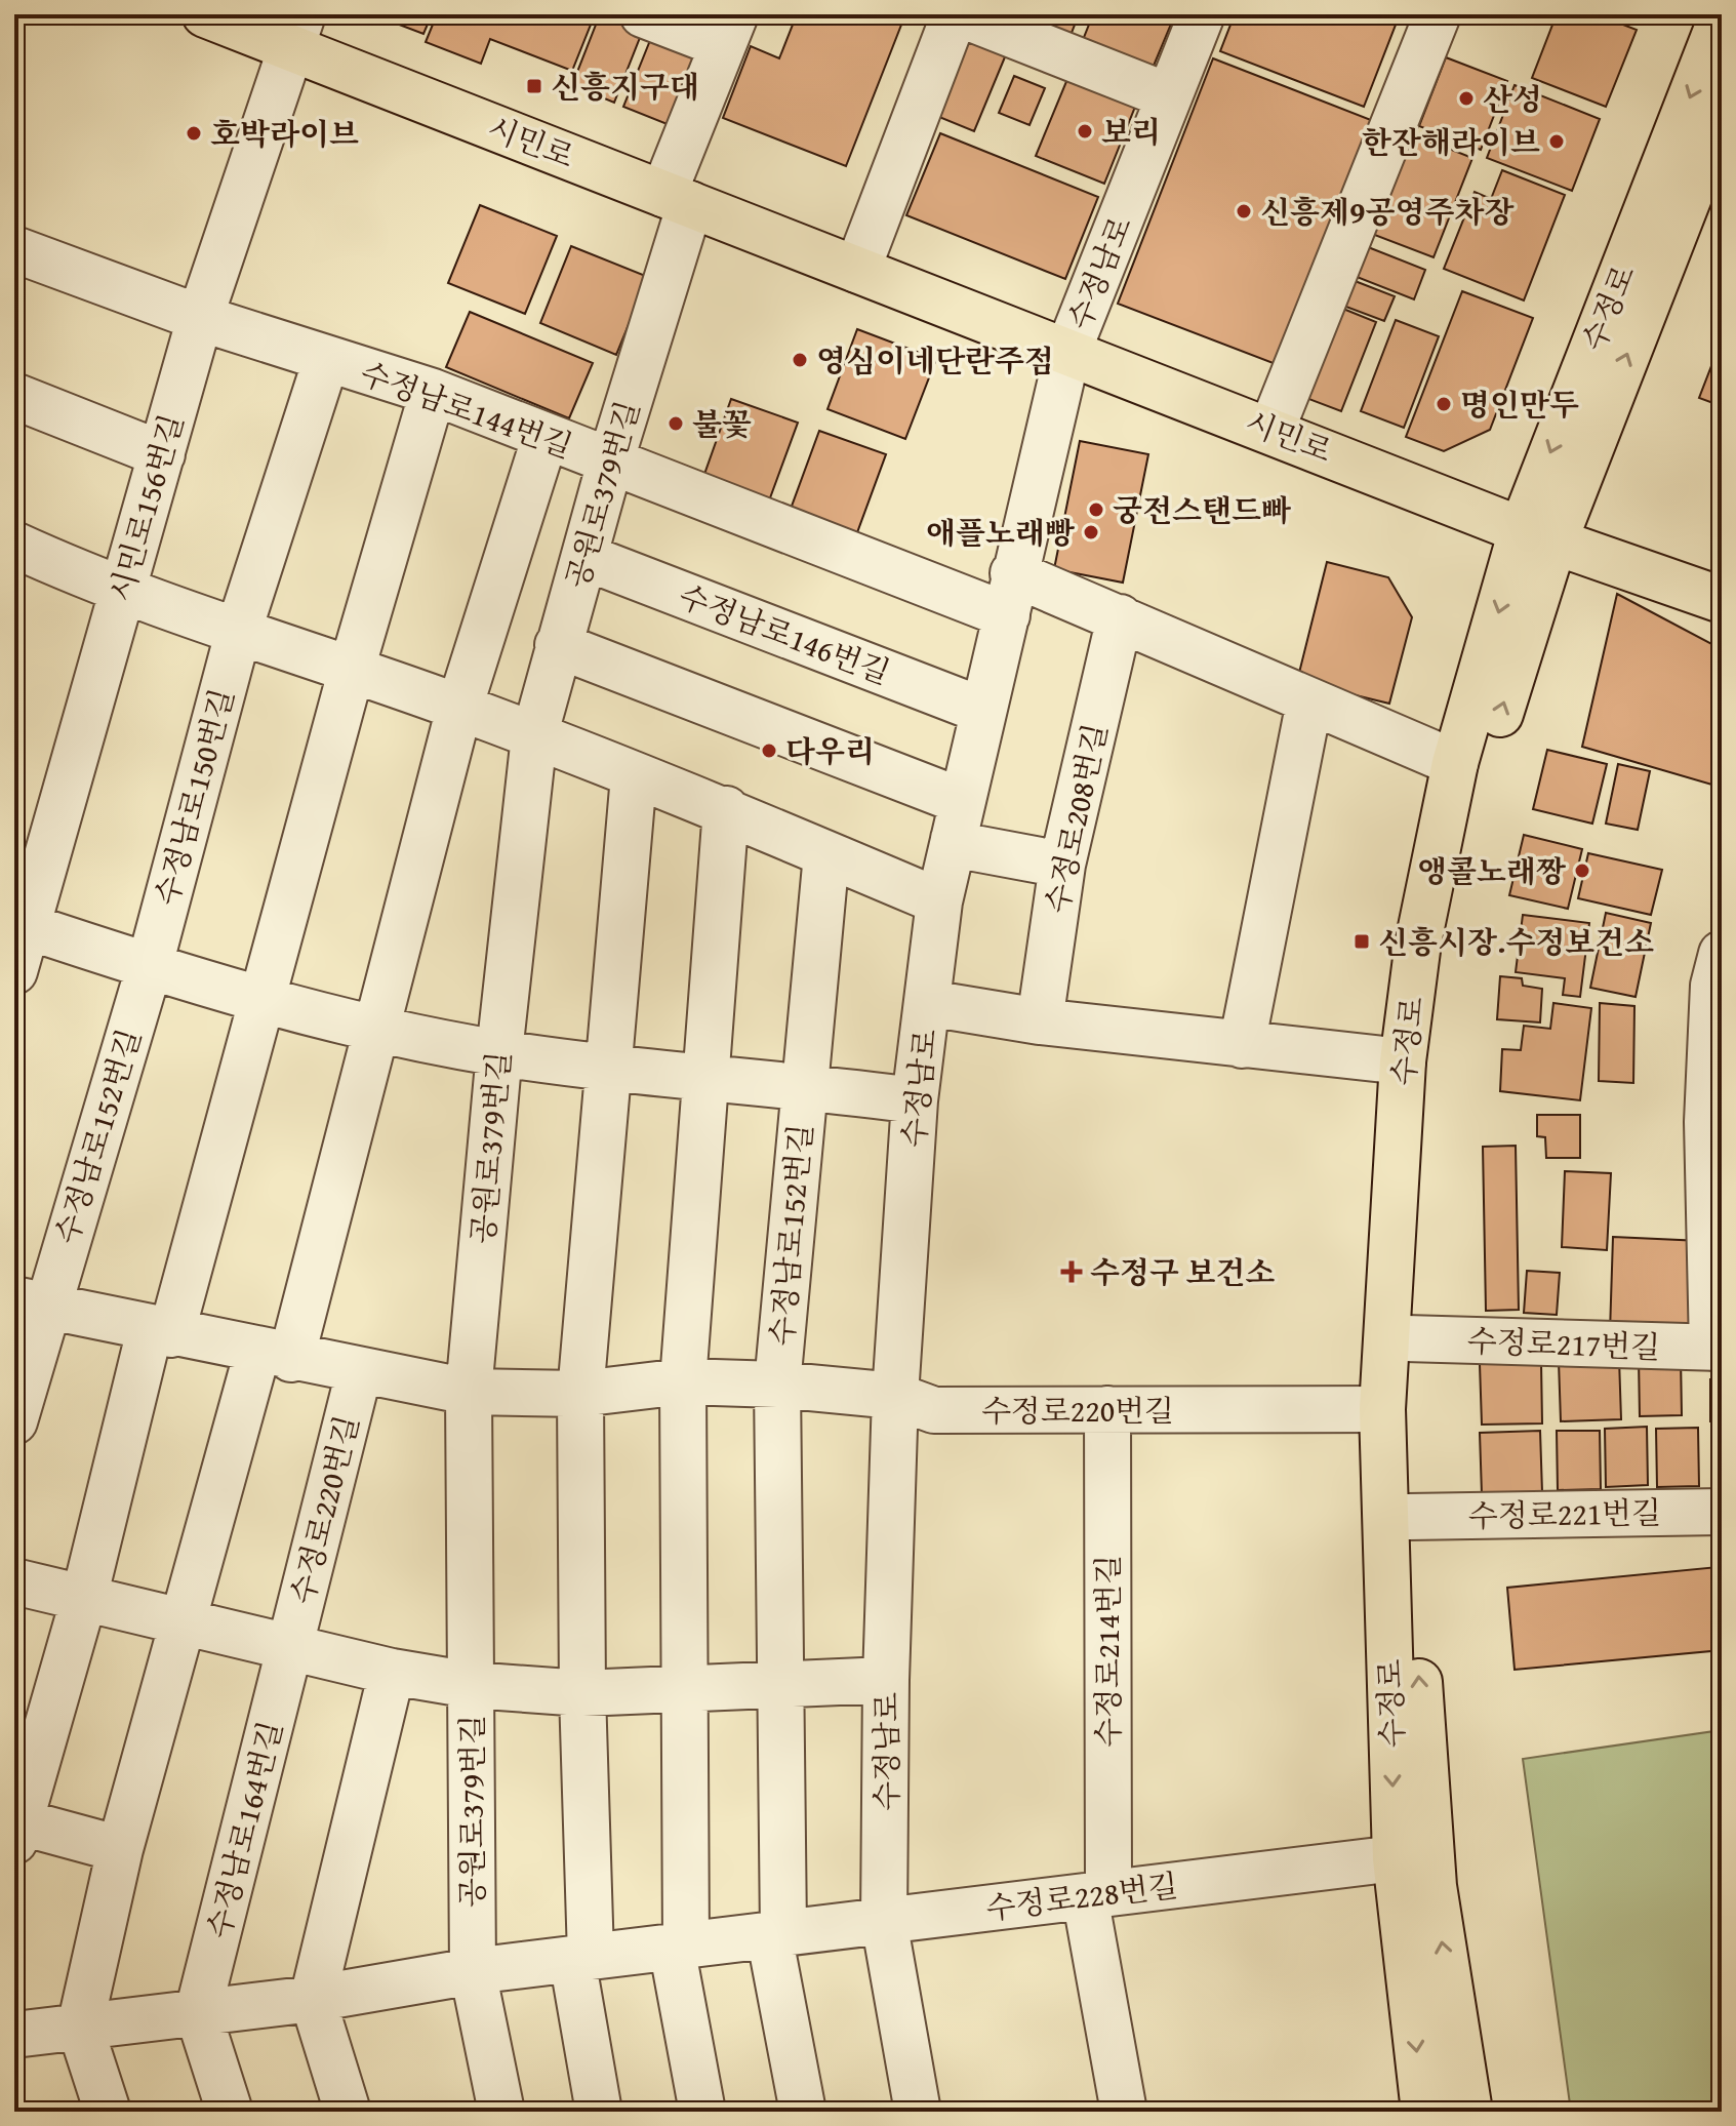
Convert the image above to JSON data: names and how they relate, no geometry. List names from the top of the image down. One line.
{"streets":{"main road":["시민로","수정로"],"street":["수정남로","수정남로144번길","공원로379번길","시민로156번길","수정남로146번길","수정남로150번길","수정로208번길","수정남로152번길","수정로217번길","수정로220번길","수정로221번길","수정로214번길","수정남로164번길","수정로228번길"]},"crossings":[["시민로","수정남로"],["시민로","수정로"],["시민로","공원로379번길"],["시민로","시민로156번길"],["수정남로","수정남로144번길"],["수정남로","수정남로146번길"],["수정남로","수정남로152번길"],["수정남로","수정로220번길"],["수정남로","수정로228번길"],["수정로","수정로217번길"],["수정로","수정로220번길"],["수정로","수정로221번길"],["수정로","수정로228번길"],["수정남로144번길","공원로379번길"],["수정남로144번길","시민로156번길"],["수정남로144번길","수정남로150번길"],["공원로379번길","수정남로146번길"],["공원로379번길","수정남로152번길"],["공원로379번길","수정로220번길"],["공원로379번길","수정로228번길"],["시민로156번길","수정남로152번길"],["수정남로150번길","수정남로152번길"],["수정남로152번길","수정로220번길"],["수정로220번길","수정로214번길"],["수정로220번길","수정남로164번길"],["수정로214번길","수정로228번길"],["수정남로164번길","수정로228번길"]],"places":{"transit":["신흥지구대","신흥시장.수정보건소"],"other":["산성","보리","호박라이브","한잔해라이브","신흥제9공영주차장","영심이네단란주점","명인만두","불꽃","궁전스탠드빠","애플노래빵","다우리","앵콜노래짱"],"health":["수정구 보건소"]}}
